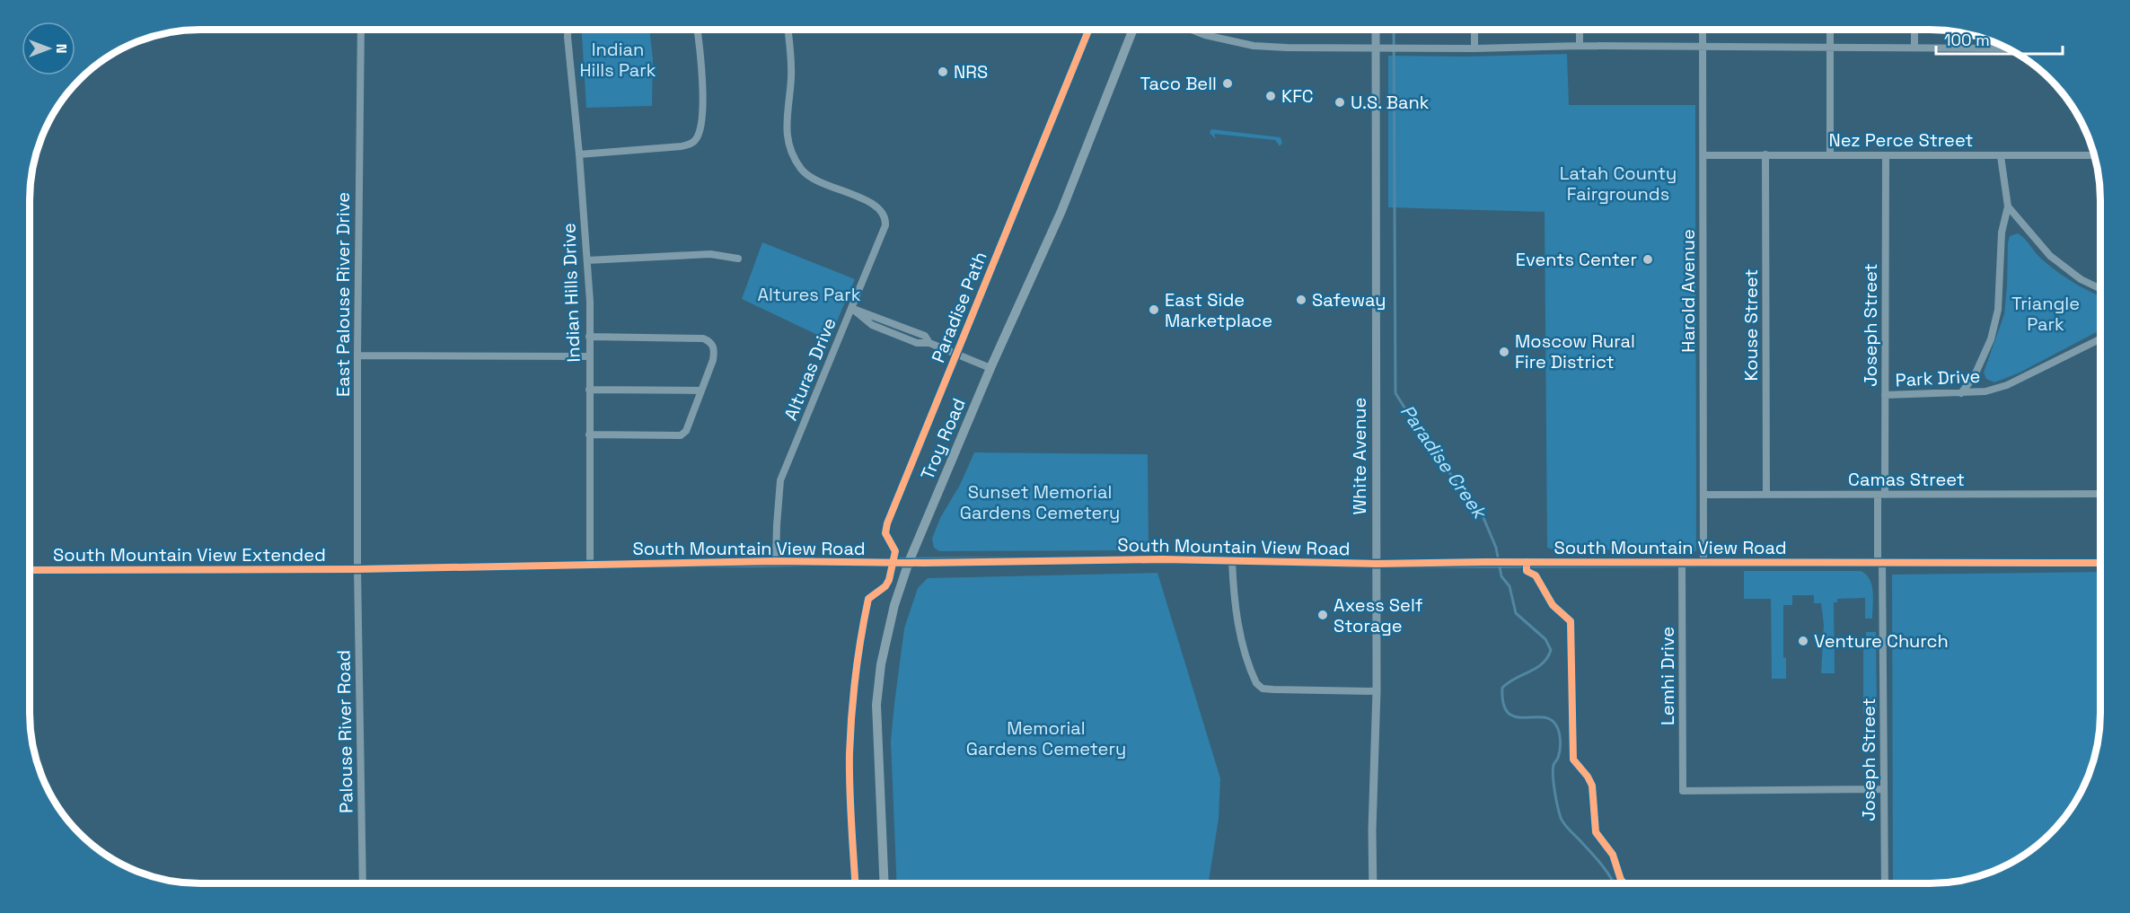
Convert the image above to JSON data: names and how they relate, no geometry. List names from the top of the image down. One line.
{"streets":{"main road":["Troy Road"],"street":["Nez Perce Street","Harold Avenue","Indian Hills Drive","East Palouse River Drive","Kouse Street","Joseph Street","Alturas Drive","Park Drive","White Avenue","Camas Street","South Mountain View Road","South Mountain View Extended","Lemhi Drive","Palouse River Road"],"cycle path":["Paradise Path"]},"crossings":[["Nez Perce Street","Harold Avenue"],["Nez Perce Street","Kouse Street"],["Nez Perce Street","Joseph Street"],["Harold Avenue","Camas Street"],["Harold Avenue","South Mountain View Road"],["Indian Hills Drive","South Mountain View Road"],["East Palouse River Drive","South Mountain View Road"],["East Palouse River Drive","South Mountain View Extended"],["East Palouse River Drive","Palouse River Road"],["Kouse Street","Camas Street"],["Joseph Street","Park Drive"],["Joseph Street","Camas Street"],["Joseph Street","South Mountain View Road"],["Joseph Street","Lemhi Drive"],["Alturas Drive","South Mountain View Road"],["Troy Road","South Mountain View Road"],["White Avenue","South Mountain View Road"],["South Mountain View Road","South Mountain View Extended"],["South Mountain View Road","Lemhi Drive"],["South Mountain View Road","Palouse River Road"],["South Mountain View Extended","Palouse River Road"]],"water":["Paradise Creek"],"parks":["Indian Hills Park","Latah County Fairgrounds","Altures Park","Triangle Park","Sunset Memorial Gardens Cemetery","Memorial Gardens Cemetery"],"places":["NRS","Taco Bell","KFC","U.S. Bank","Events Center","Safeway","East Side Marketplace","Moscow Rural Fire District","Axess Self Storage","Venture Church"],"scale_bar":"100 m","north":"right"}
